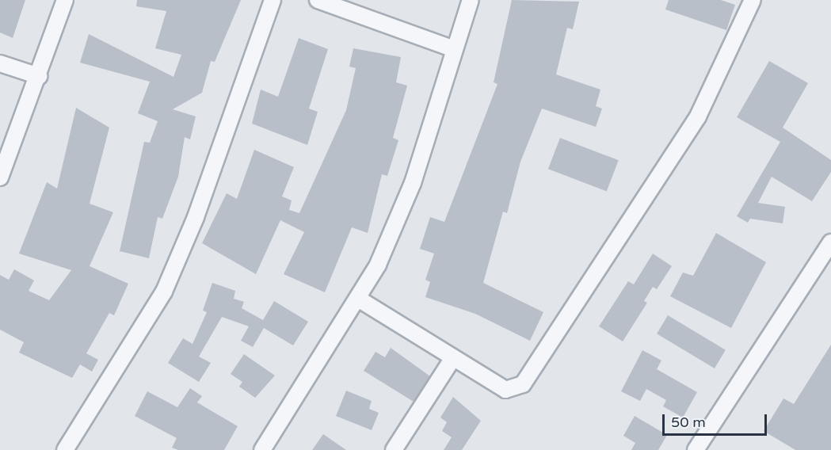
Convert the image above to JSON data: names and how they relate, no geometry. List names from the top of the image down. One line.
{"scale_bar":"50 m"}
